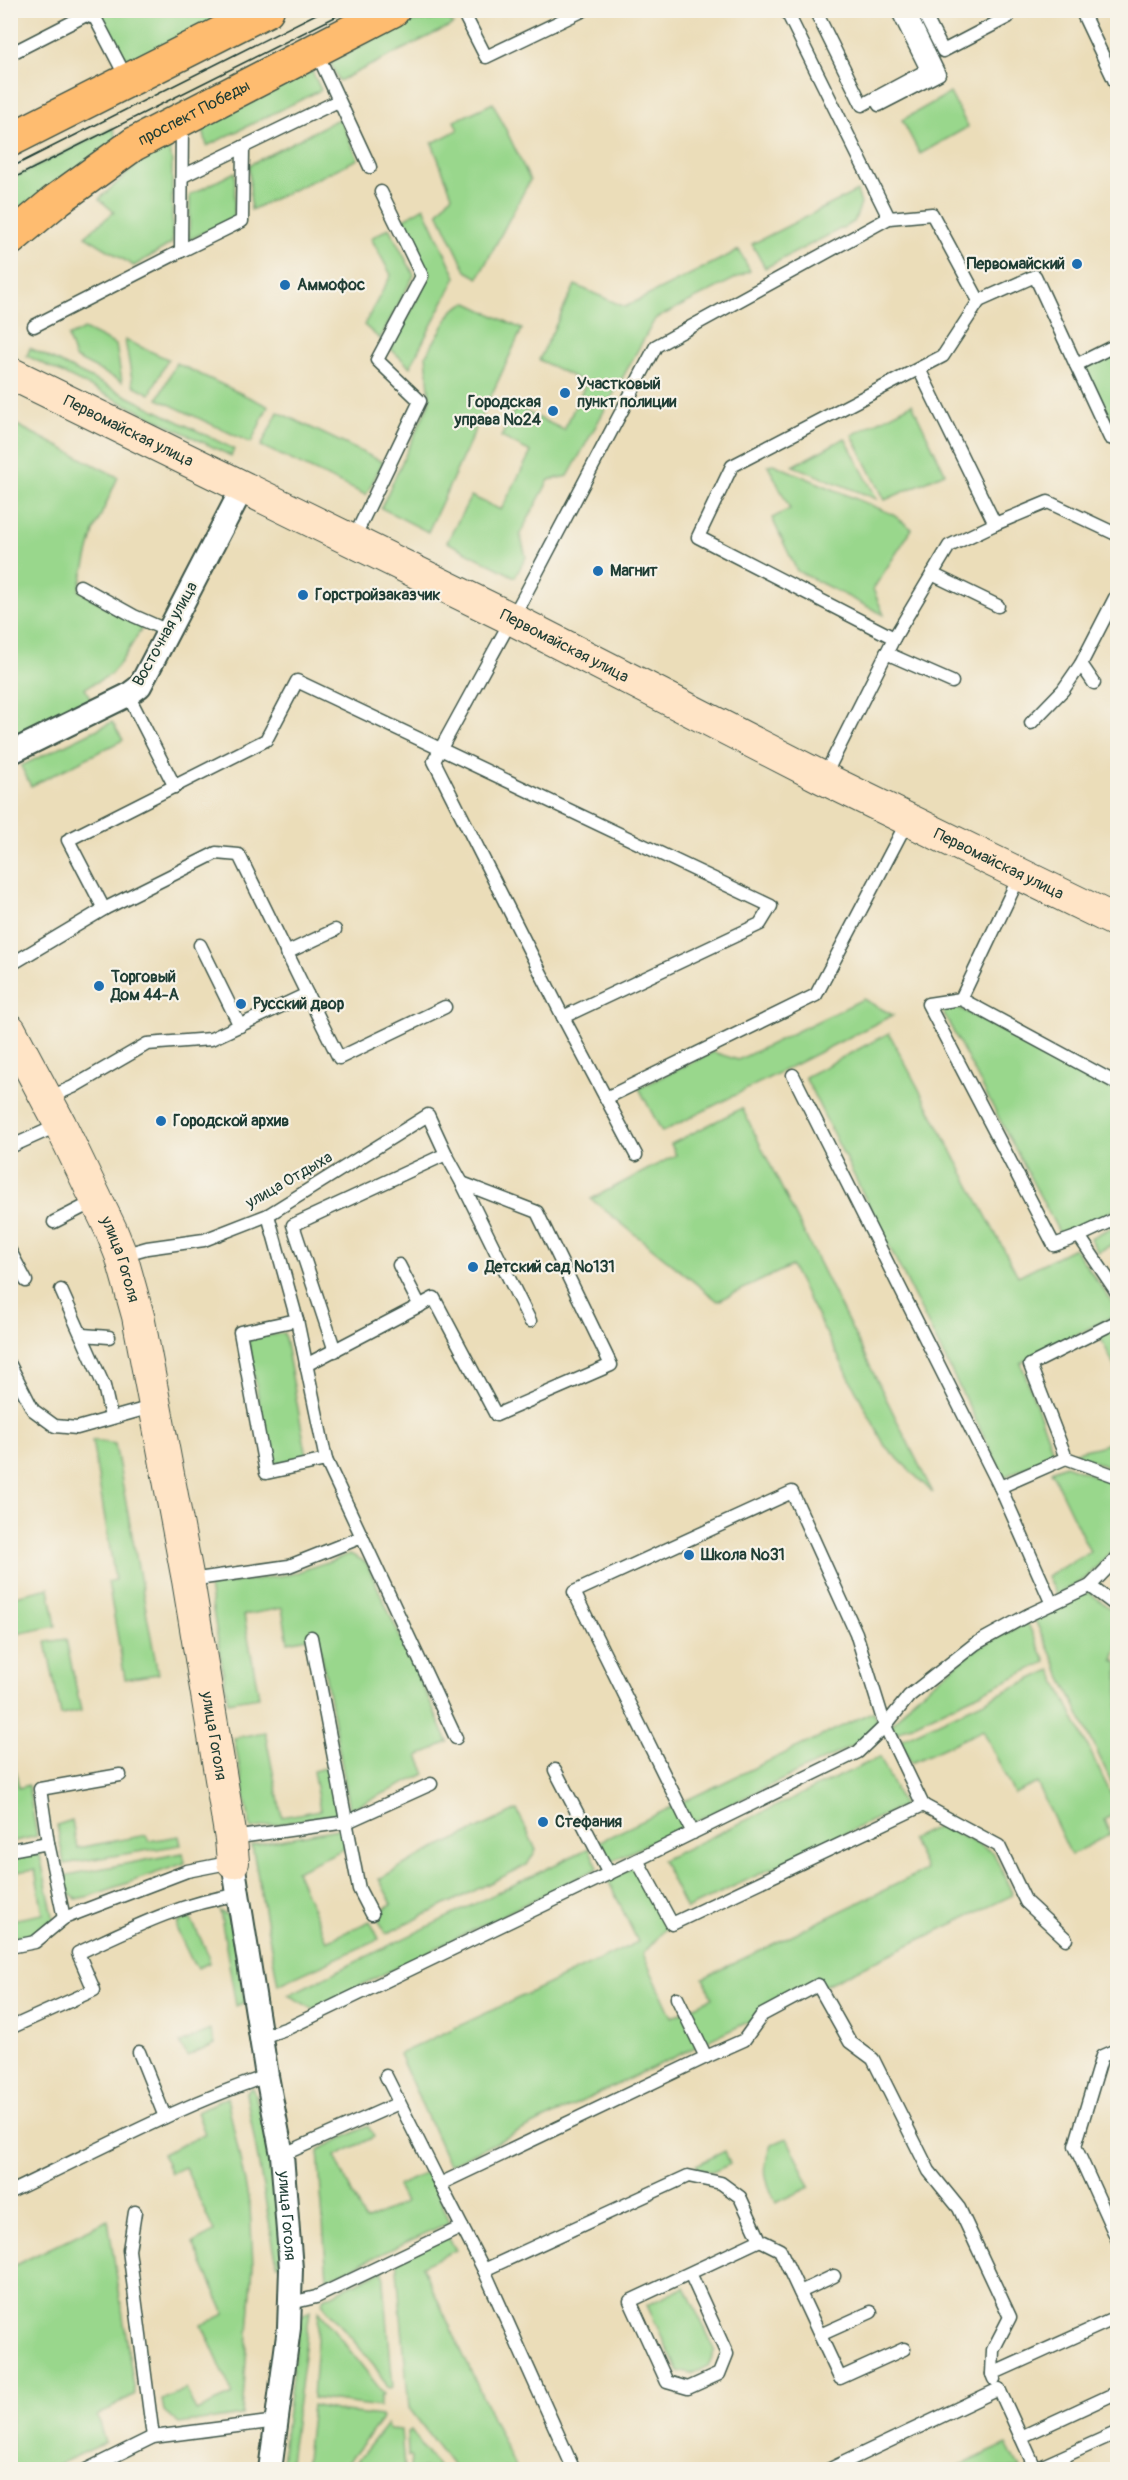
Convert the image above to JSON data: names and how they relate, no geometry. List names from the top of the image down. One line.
{"streets":{"main road":["проспект Победы"],"street":["Первомайская улица","Восточная улица","улица Гоголя"],"lane":["улица Отдыха"]},"crossings":[["Первомайская улица","Восточная улица"],["улица Отдыха","улица Гоголя"]],"places":["Первомайский","Аммофос","Участковый пункт полиции","Городская управа №24","Магнит","Горстройзаказчик","Торговый Дом 44-А","Русский двор","Городской архив","Детский сад №131","Школа №31","Стефания"]}
